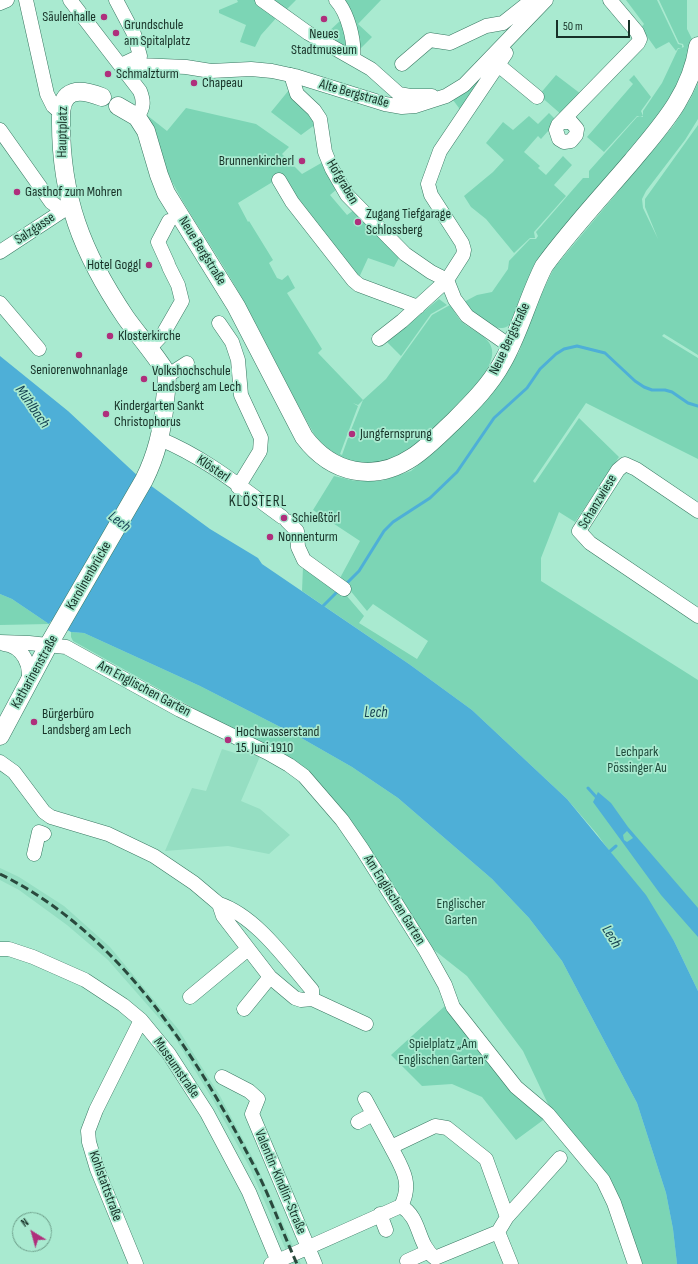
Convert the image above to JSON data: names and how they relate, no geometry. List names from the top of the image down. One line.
{"streets":{"main road":["Hauptplatz","Neue Bergstraße","Karolinenbrücke","Katharinenstraße"],"street":["Alte Bergstraße","Hofgraben","Salzgasse","Klösterl","Schanzwiese","Am Englischen Garten","Museumstraße","Valentin-Kindlin-Straße","Kohlstattstraße"]},"crossings":[["Alte Bergstraße","Hofgraben"],["Hauptplatz","Salzgasse"],["Hauptplatz","Karolinenbrücke"],["Klösterl","Karolinenbrücke"],["Karolinenbrücke","Katharinenstraße"],["Karolinenbrücke","Am Englischen Garten"],["Katharinenstraße","Am Englischen Garten"],["Museumstraße","Kohlstattstraße"]],"districts":["KLÖSTERL"],"water":["Mühlbach","Lech"],"parks":["Lechpark Pössinger Au","Englischer Garten","Spielplatz „Am Englischen Garten“"],"places":["Säulenhalle","Neues Stadtmuseum","Grundschule am Spitalplatz","Schmalzturm","Chapeau","Brunnenkircherl","Gasthof zum Mohren","Zugang Tiefgarage Schlossberg","Hotel Goggl","Klosterkirche","Seniorenwohnanlage","Volkshochschule Landsberg am Lech","Kindergarten Sankt Christophorus","Jungfernsprung","Schießtörl","Nonnenturm","Bürgerbüro Landsberg am Lech","Hochwasserstand 15. Juni 1910"],"scale_bar":"50 m","north":"top left"}
